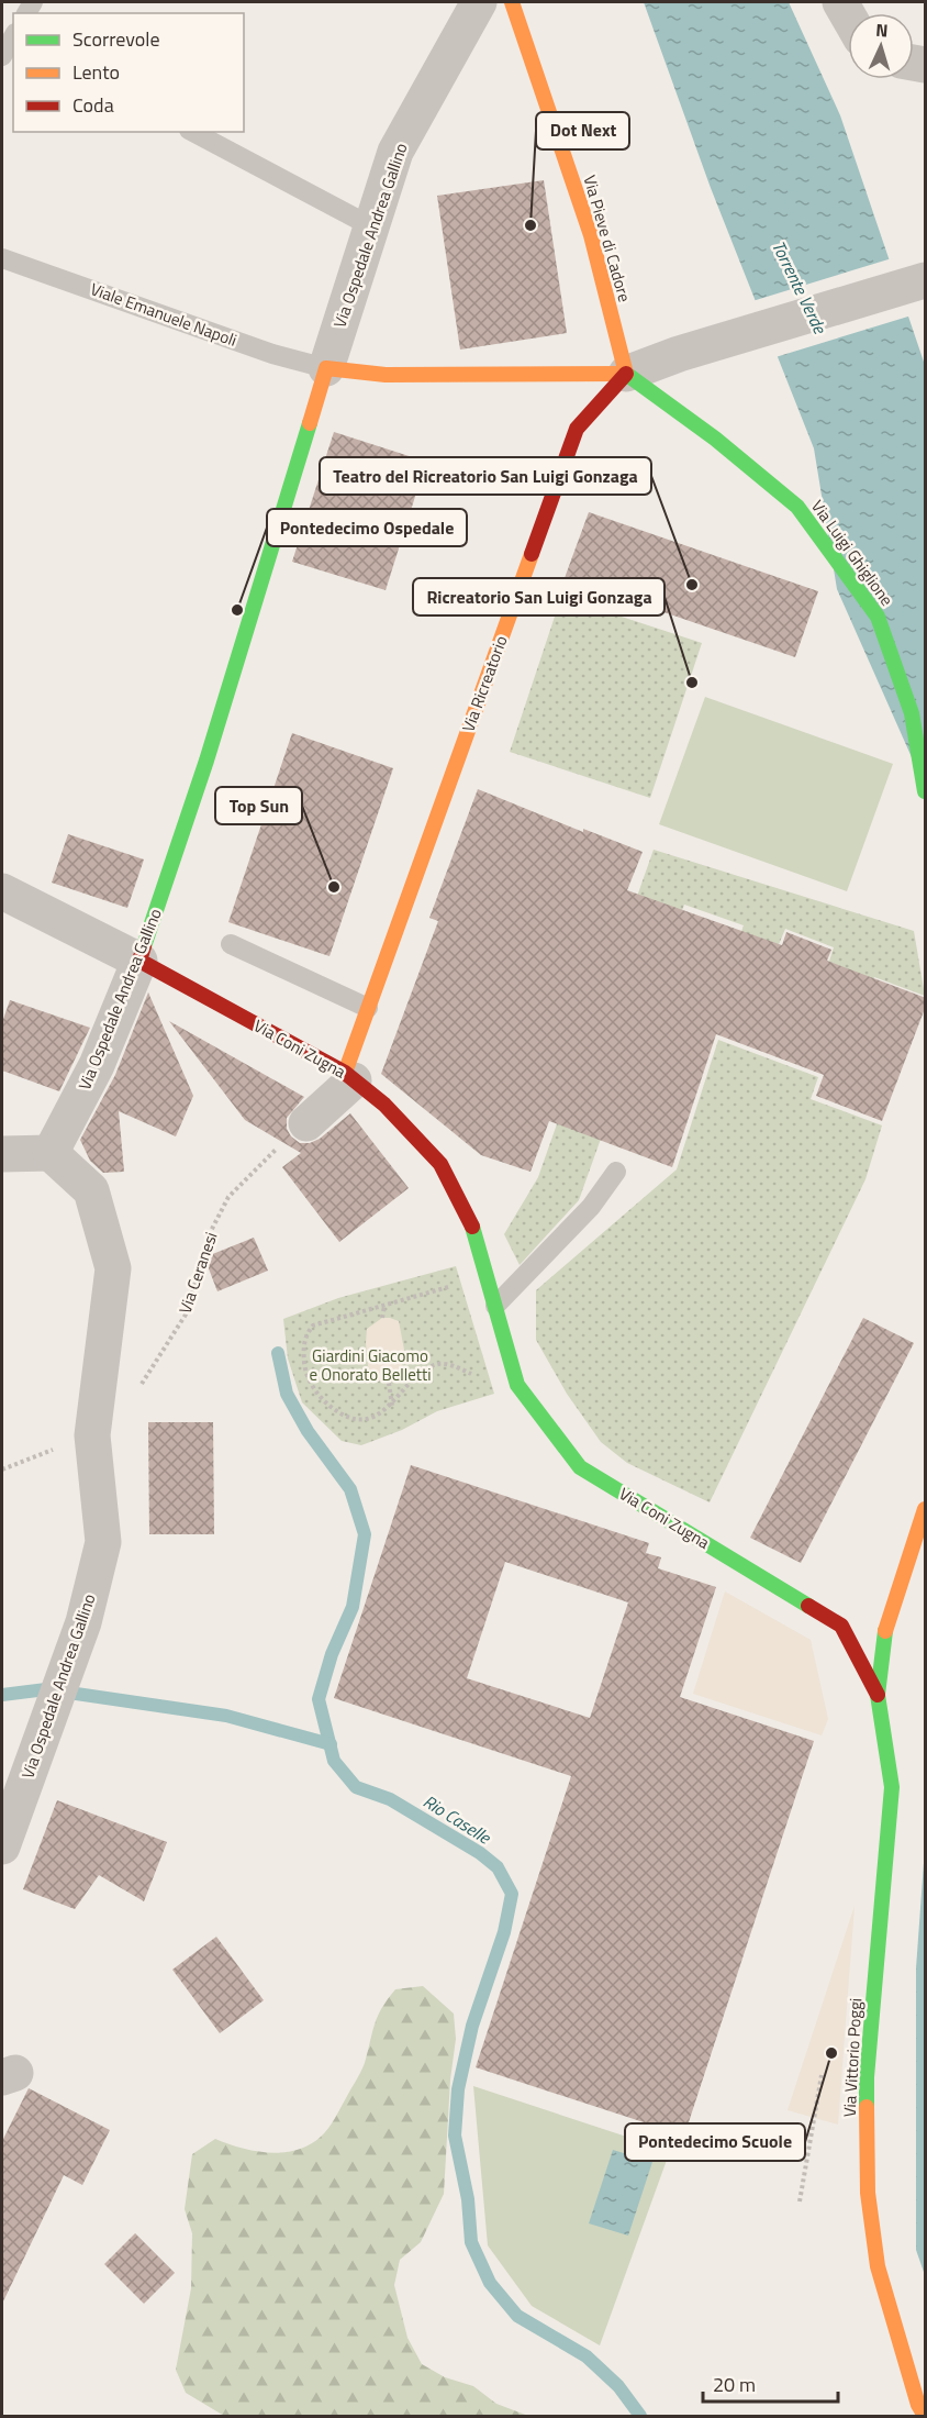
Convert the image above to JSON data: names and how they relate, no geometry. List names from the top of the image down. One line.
{"streets":{"street":["Via Ospedale Andrea Gallino","Via Pieve di Cadore","Via Luigi Ghiglione","Via Ricreatorio","Via Coni Zugna","Via Vittorio Poggi"],"lane":["Viale Emanuele Napoli"],"path":["Via Ceranesi"]},"crossings":[["Via Ospedale Andrea Gallino","Viale Emanuele Napoli"],["Via Ospedale Andrea Gallino","Via Coni Zugna"],["Via Pieve di Cadore","Via Luigi Ghiglione"],["Via Pieve di Cadore","Via Ricreatorio"],["Via Luigi Ghiglione","Via Ricreatorio"],["Via Ricreatorio","Via Coni Zugna"],["Via Coni Zugna","Via Vittorio Poggi"]],"water":["Torrente Verde","Rio Caselle"],"parks":["Giardini Giacomo e Onorato Belletti"],"places":["Dot Next","Teatro del Ricreatorio San Luigi Gonzaga","Pontedecimo Ospedale","Ricreatorio San Luigi Gonzaga","Top Sun","Pontedecimo Scuole"],"legend":["Scorrevole","Lento","Coda"],"scale_bar":"20 m","north":"top"}
